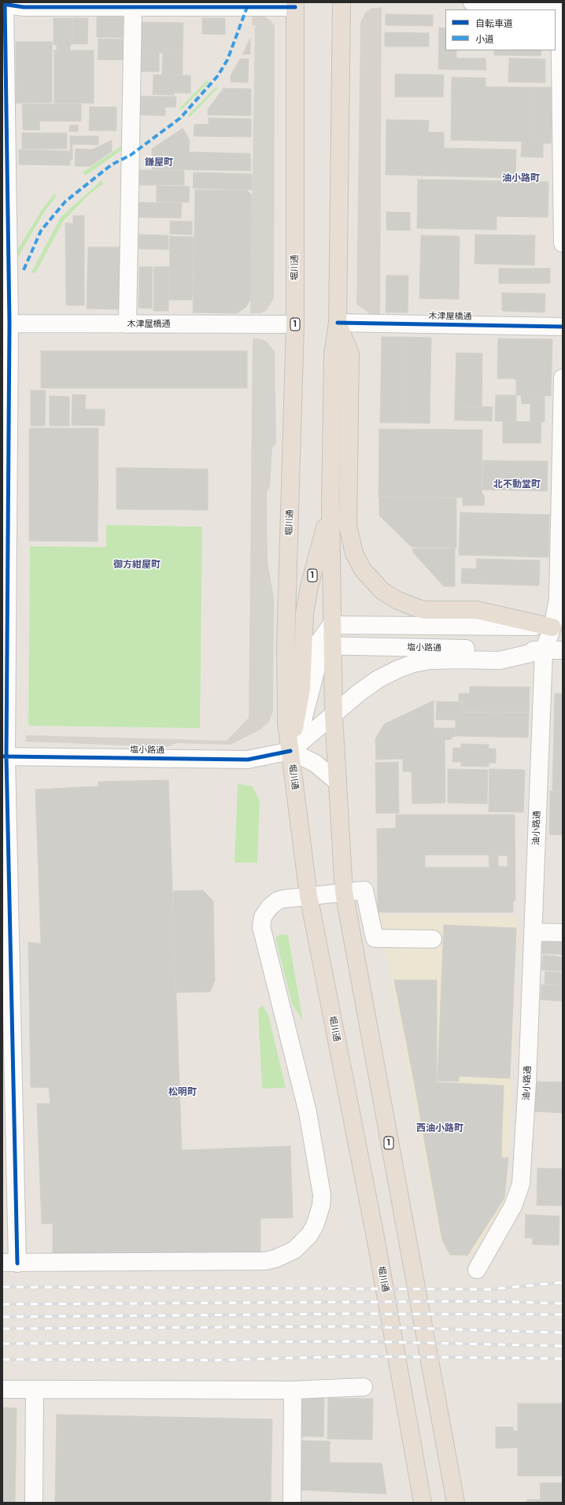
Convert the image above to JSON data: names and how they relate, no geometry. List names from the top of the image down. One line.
{"streets":{"highway":["堀川通","1"],"street":["木津屋橋通","塩小路通","油小路通"]},"crossings":[["堀川通","木津屋橋通"],["堀川通","1"],["堀川通","塩小路通"],["木津屋橋通","1"],["1","塩小路通"],["1","油小路通"],["塩小路通","油小路通"]],"districts":["鎌屋町","油小路町","北不動堂町","御方紺屋町","松明町","西油小路町"],"legend":["自転車道","小道"]}
